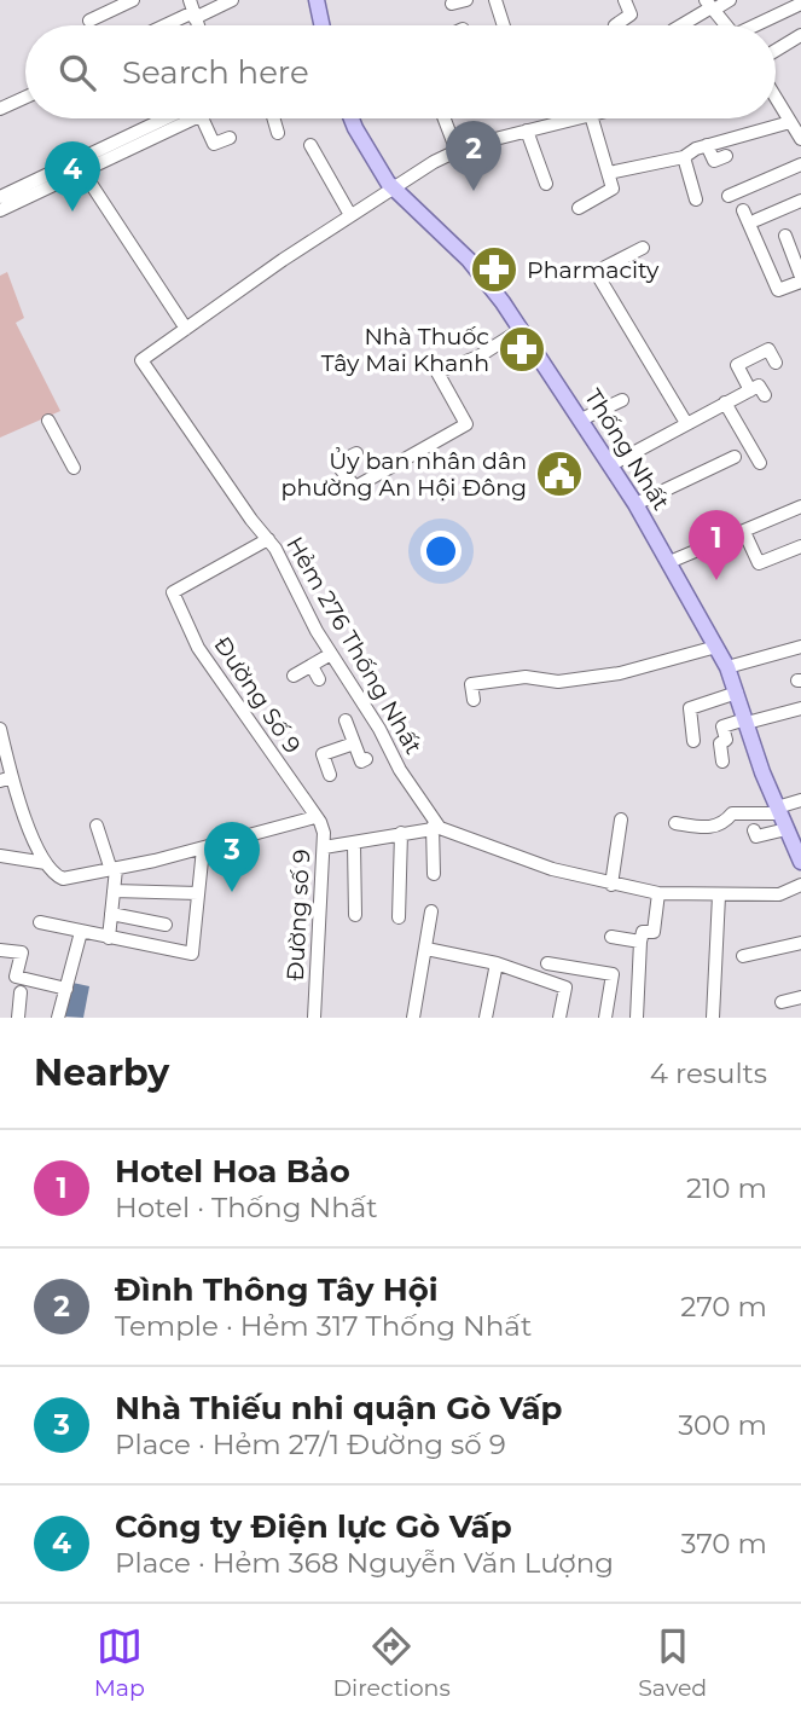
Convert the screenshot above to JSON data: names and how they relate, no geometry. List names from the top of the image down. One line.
{"streets":{"main road":["Thống Nhất"],"street":["Hẻm 276 Thống Nhất","Đường Số 9","Đường số 9"]},"crossings":[["Thống Nhất","Hẻm 276 Thống Nhất"],["Hẻm 276 Thống Nhất","Đường Số 9"],["Đường Số 9","Đường số 9"]],"places":{"pharmacy":["Pharmacity","Nhà Thuốc Tây Mai Khanh"],"public building":["Ủy ban nhân dân phường An Hội Đông"]},"page":{"search":"Search here","pins":["2","4","1","3"],"heading":["Nearby","4 results"],"list":[{"mark":"1","name":"Hotel Hoa Bảo","note":"Hotel · Thống Nhất","value":"210 m"},{"mark":"2","name":"Đình Thông Tây Hội","note":"Temple · Hẻm 317 Thống Nhất","value":"270 m"},{"mark":"3","name":"Nhà Thiếu nhi quận Gò Vấp","note":"Place · Hẻm 27/1 Đường số 9","value":"300 m"},{"mark":"4","name":"Công ty Điện lực Gò Vấp","note":"Place · Hẻm 368 Nguyễn Văn Lượng","value":"370 m"}],"nav":["Map","Directions","Saved"]}}
